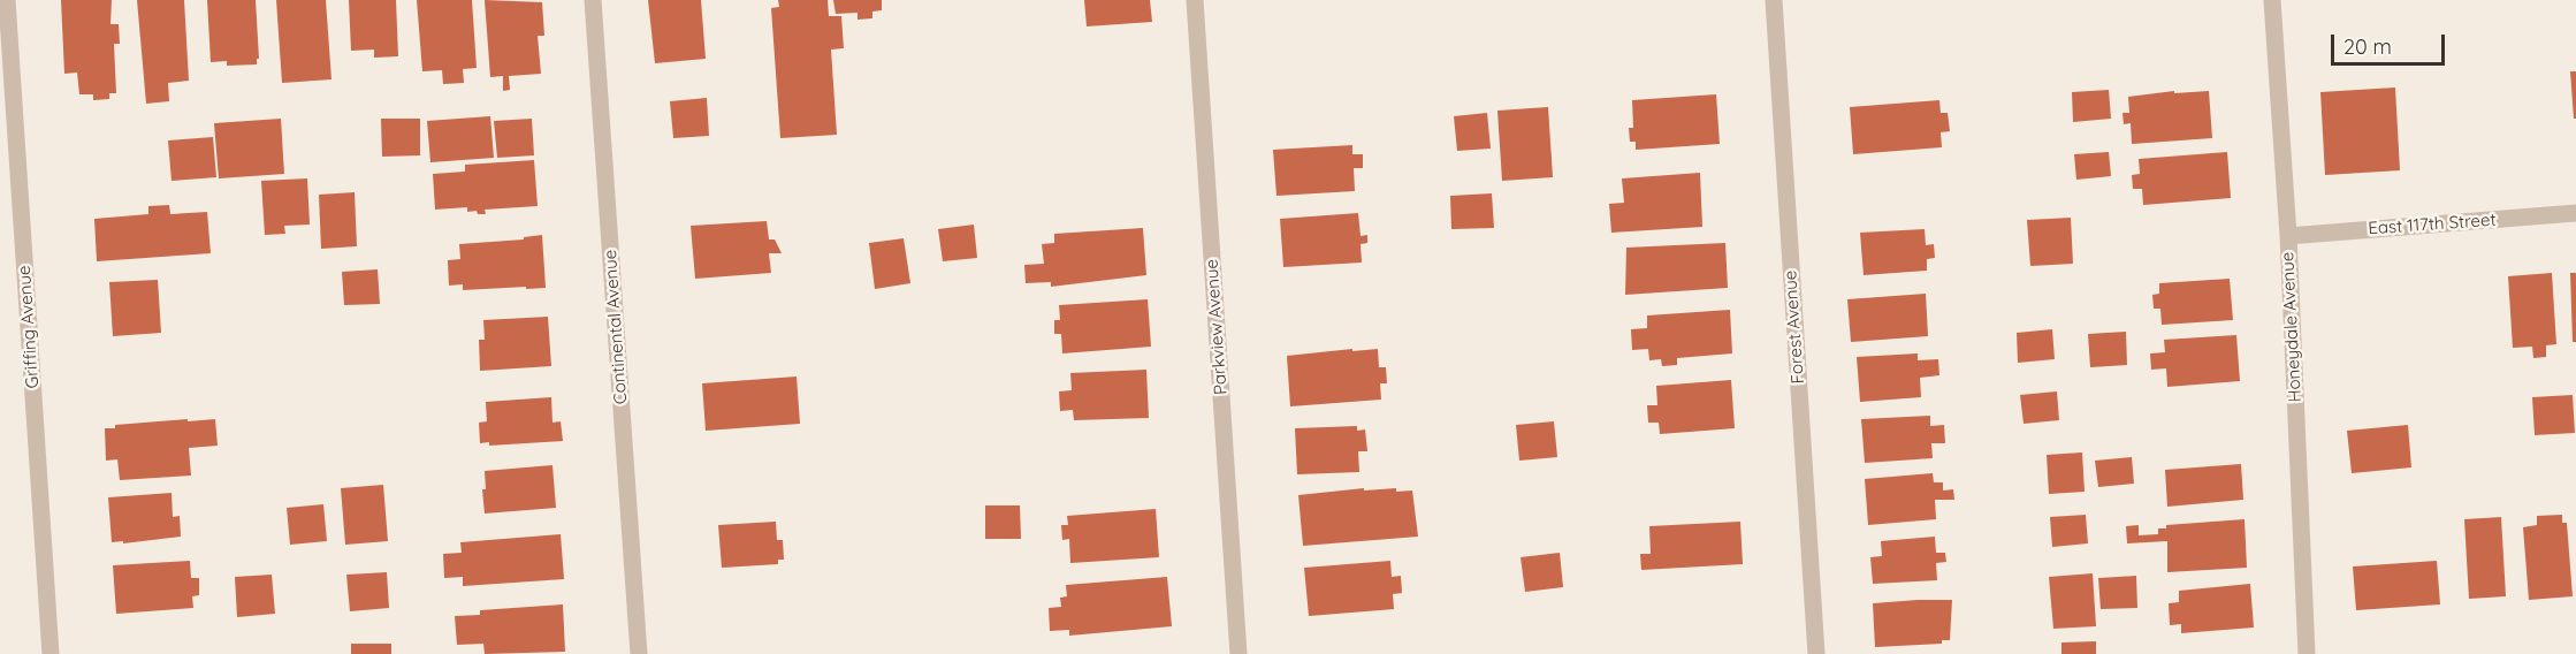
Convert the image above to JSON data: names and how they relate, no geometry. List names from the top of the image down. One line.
{"streets":{"street":["East 117th Street","Griffing Avenue","Continental Avenue","Parkview Avenue","Forest Avenue","Honeydale Avenue"]},"crossings":[["East 117th Street","Honeydale Avenue"]],"scale_bar":"20 m"}
